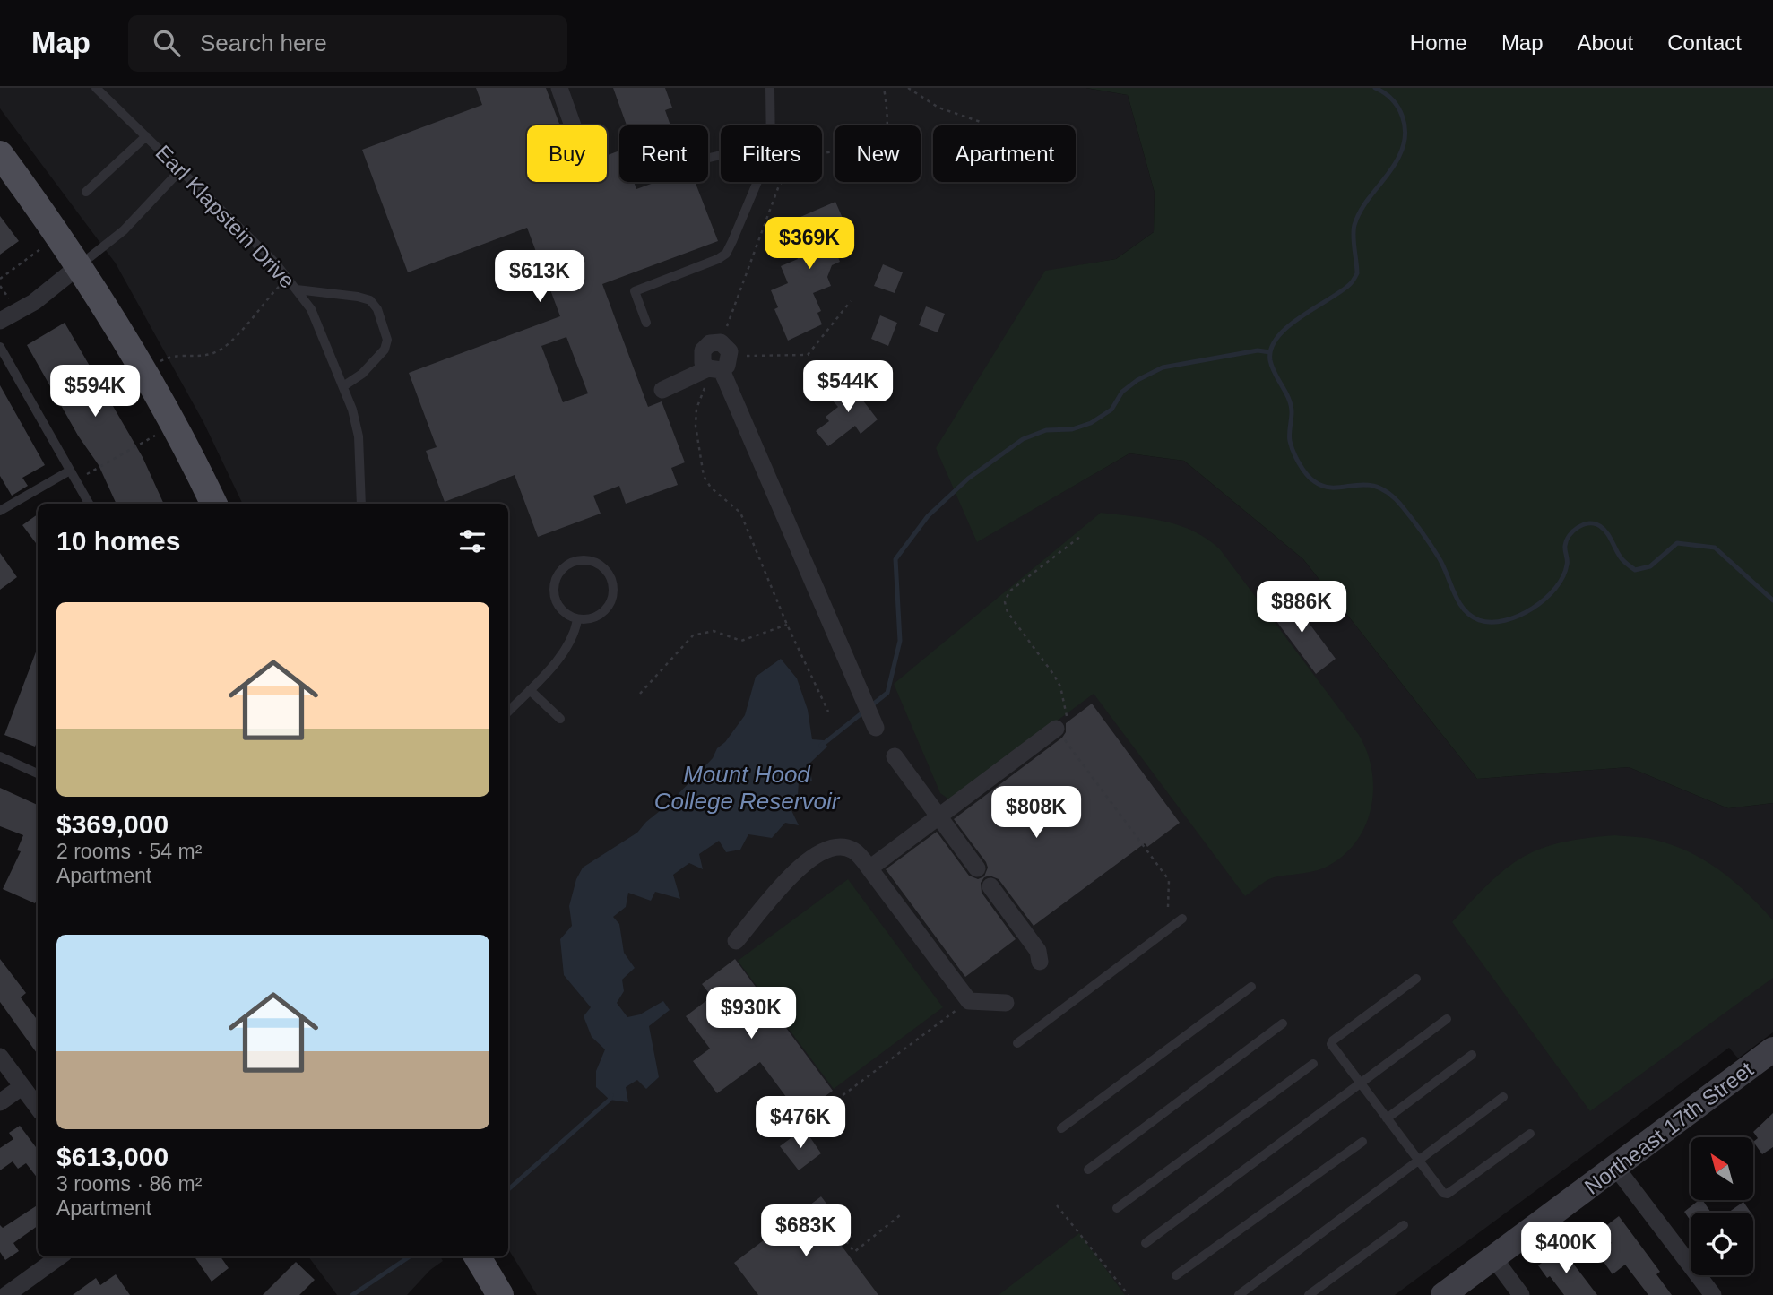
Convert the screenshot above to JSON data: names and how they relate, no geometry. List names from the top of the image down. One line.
{"streets":{"street":["Northeast 17th Street"],"lane":["Earl Klapstein Drive"]},"water":["Mount Hood College Reservoir"],"north":"top left","page":{"header":"Map","search":"Search here","nav":["Home","Map","About","Contact"],"chip":["Buy","Rent","Filters","New","Apartment"],"price":["$369K","$613K","$544K","$594K","$886K","$808K","$930K","$476K","$683K","$400K"],"heading":"10 homes","list":[{"name":"$369,000","note":"2 rooms · 54 m² · Apartment"},{"name":"$613,000","note":"3 rooms · 86 m² · Apartment"}]}}
